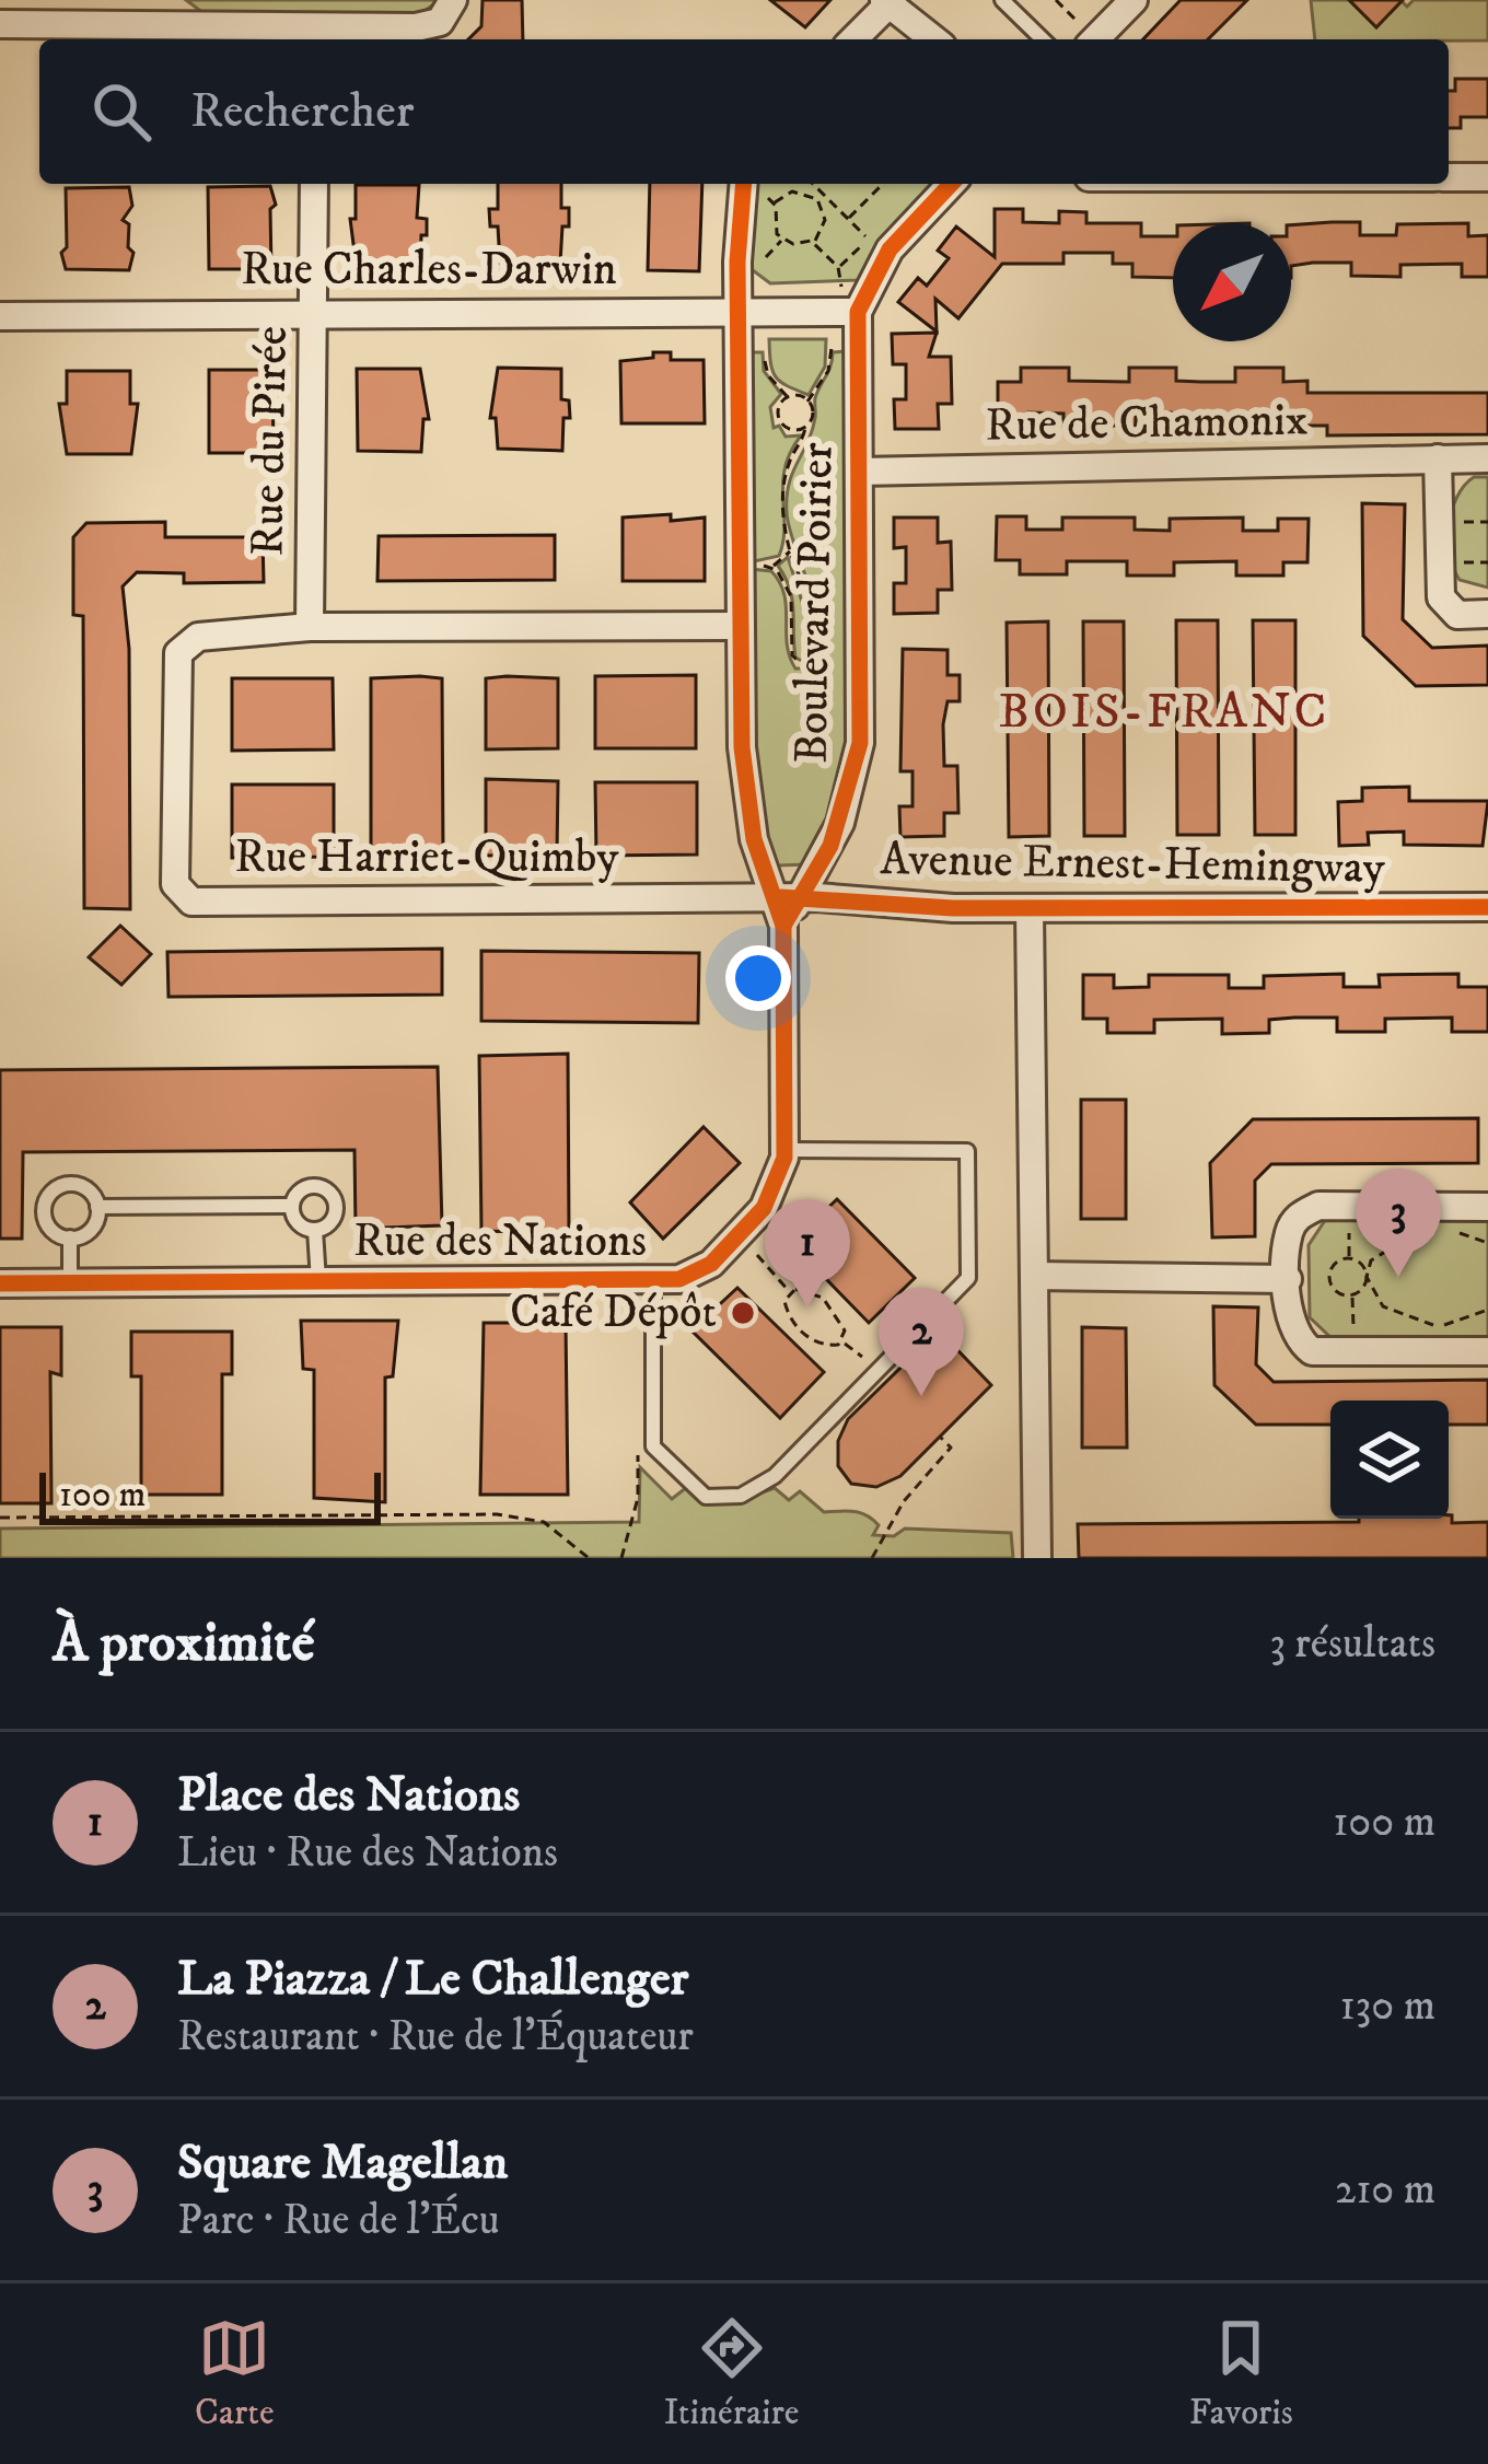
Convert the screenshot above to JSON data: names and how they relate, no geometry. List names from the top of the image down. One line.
{"streets":{"street":["Rue Charles-Darwin","Rue de Chamonix","Rue du Pirée","Boulevard Poirier","Rue Harriet-Quimby","Avenue Ernest-Hemingway","Rue des Nations"]},"crossings":[["Rue Charles-Darwin","Rue du Pirée"],["Rue Charles-Darwin","Boulevard Poirier"],["Rue de Chamonix","Boulevard Poirier"],["Rue du Pirée","Rue Harriet-Quimby"],["Boulevard Poirier","Rue Harriet-Quimby"],["Boulevard Poirier","Avenue Ernest-Hemingway"],["Boulevard Poirier","Rue des Nations"],["Rue Harriet-Quimby","Avenue Ernest-Hemingway"]],"districts":["BOIS-FRANC"],"places":["Café Dépôt"],"scale_bar":"100 m","north":"bottom left","page":{"search":"Rechercher","pins":["3","1","2"],"scale":"100 m","heading":["À proximité","3 résultats"],"list":[{"mark":"1","name":"Place des Nations","note":"Lieu · Rue des Nations","value":"100 m"},{"mark":"2","name":"La Piazza / Le Challenger","note":"Restaurant · Rue de l'Équateur","value":"130 m"},{"mark":"3","name":"Square Magellan","note":"Parc · Rue de l'Écu","value":"210 m"}],"nav":["Carte","Itinéraire","Favoris"]}}
